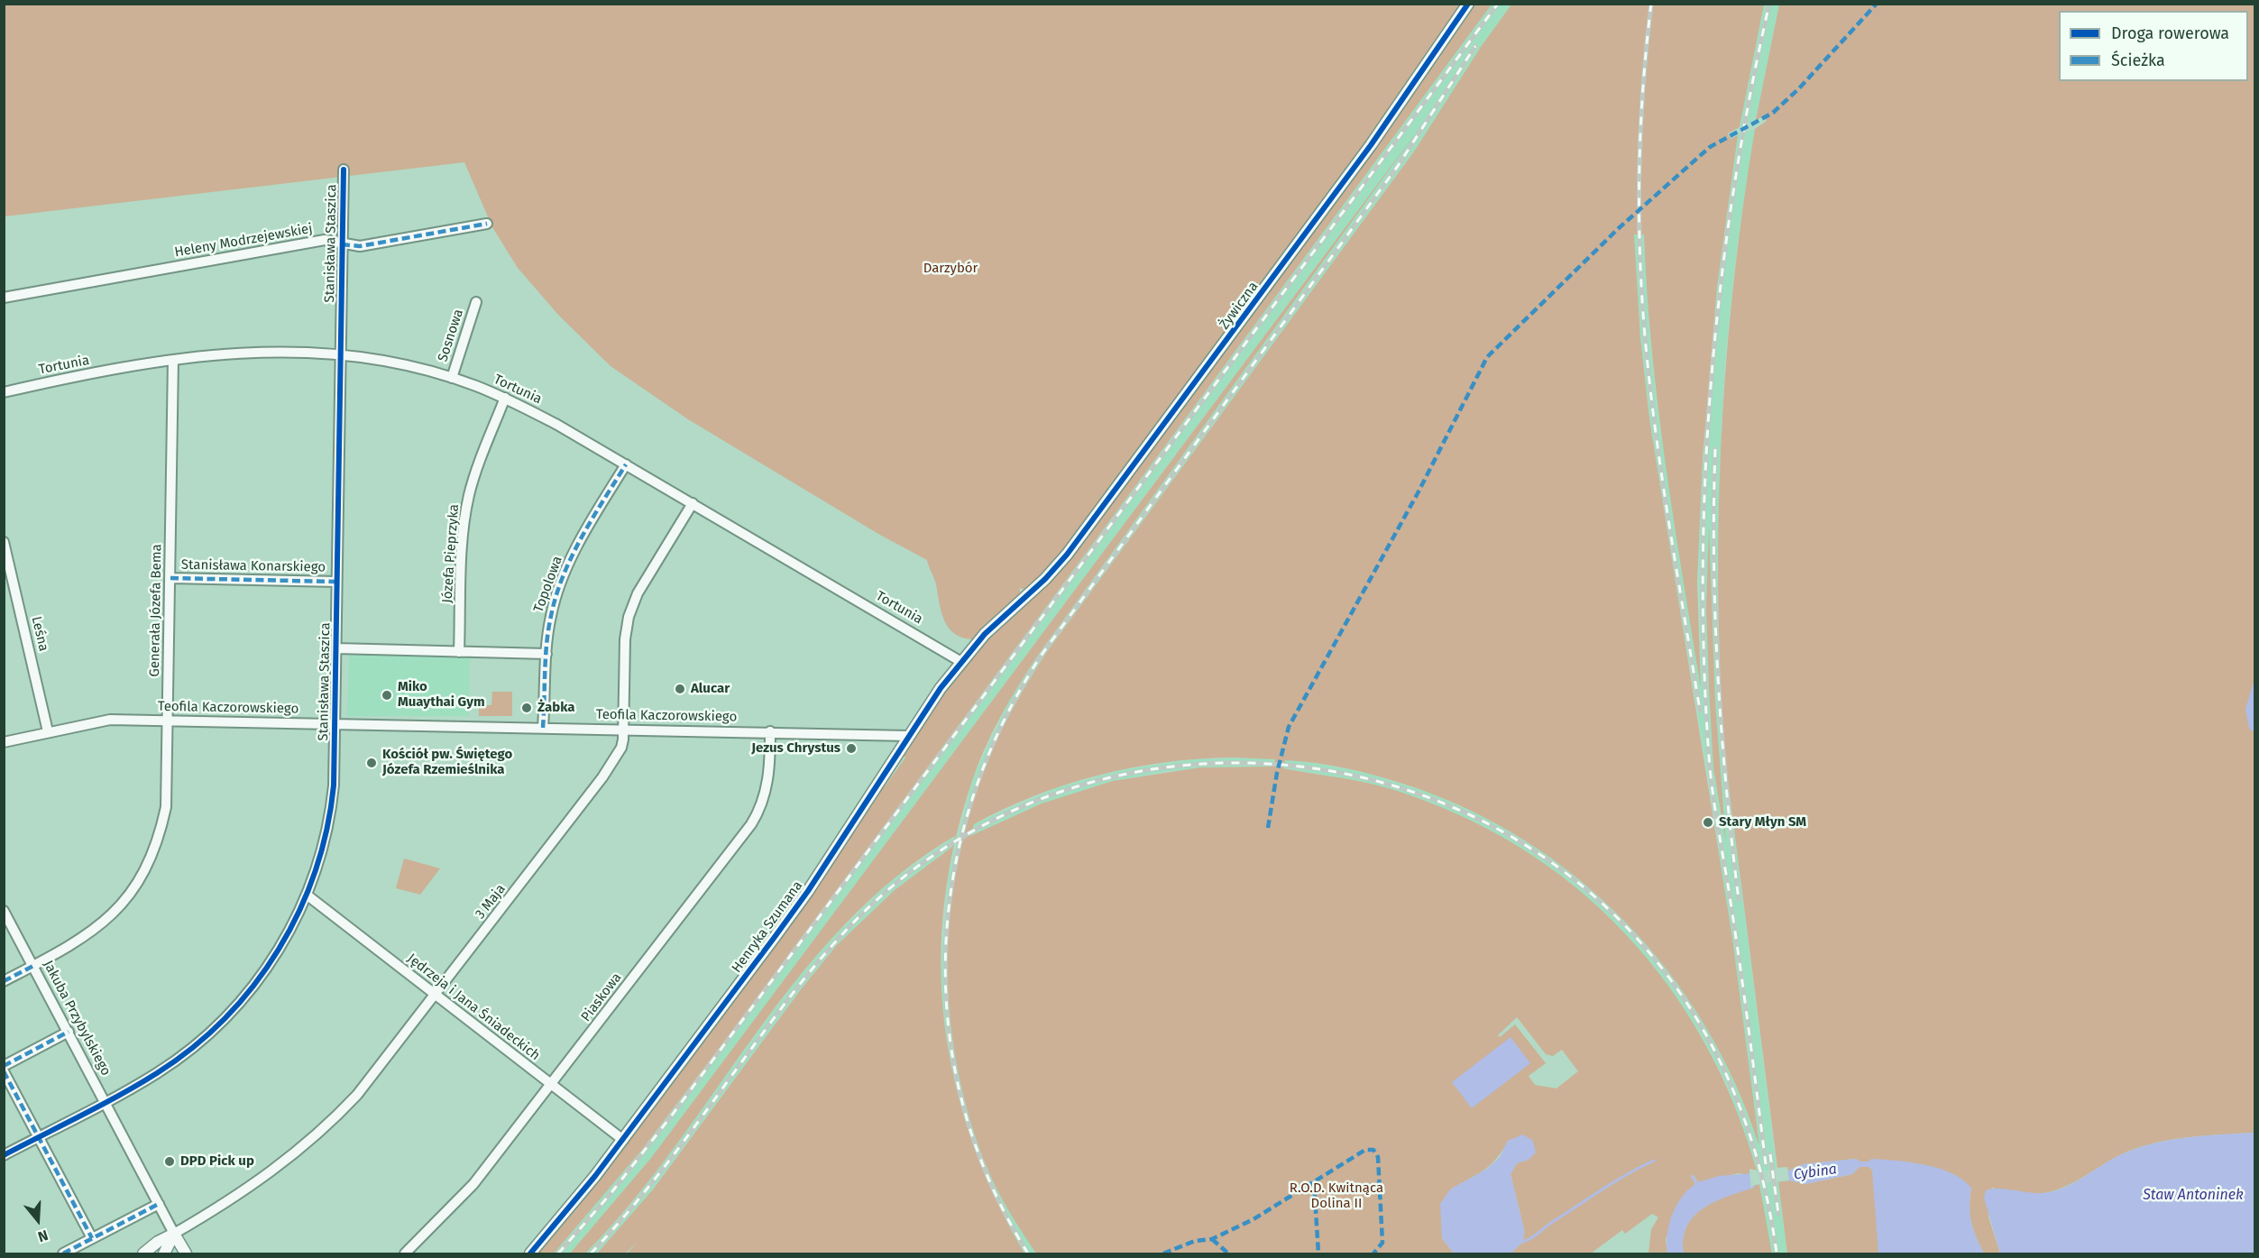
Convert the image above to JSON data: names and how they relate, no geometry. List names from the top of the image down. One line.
{"streets":{"street":["Heleny Modrzejewskiej","Stanisława Staszica","Żywiczna","Sosnowa","Tortunia","Józefa Pieprzyka","Stanisława Konarskiego","Topolowa","Generała Józefa Bema","Leśna","Teofila Kaczorowskiego","3 Maja","Henryka Szumana","Piaskowa","Jędrzeja i Jana Śniadeckich","Jakuba Przybylskiego"]},"crossings":[["Heleny Modrzejewskiej","Stanisława Staszica"],["Stanisława Staszica","Tortunia"],["Stanisława Staszica","Stanisława Konarskiego"],["Stanisława Staszica","Teofila Kaczorowskiego"],["Stanisława Staszica","Jędrzeja i Jana Śniadeckich"],["Stanisława Staszica","Jakuba Przybylskiego"],["Żywiczna","Henryka Szumana"],["Sosnowa","Tortunia"],["Tortunia","Józefa Pieprzyka"],["Tortunia","Topolowa"],["Tortunia","Generała Józefa Bema"],["Tortunia","3 Maja"],["Tortunia","Henryka Szumana"],["Stanisława Konarskiego","Generała Józefa Bema"],["Topolowa","Teofila Kaczorowskiego"],["Generała Józefa Bema","Teofila Kaczorowskiego"],["Generała Józefa Bema","Jakuba Przybylskiego"],["Leśna","Teofila Kaczorowskiego"],["Teofila Kaczorowskiego","3 Maja"],["Teofila Kaczorowskiego","Henryka Szumana"],["Teofila Kaczorowskiego","Piaskowa"],["3 Maja","Jędrzeja i Jana Śniadeckich"],["3 Maja","Jakuba Przybylskiego"],["Henryka Szumana","Jędrzeja i Jana Śniadeckich"],["Piaskowa","Jędrzeja i Jana Śniadeckich"]],"water":["Cybina","Staw Antoninek"],"parks":["Darzybór","R.O.D. Kwitnąca Dolina II"],"places":["Alucar","Miko Muaythai Gym","Żabka","Jezus Chrystus","Kościół pw. Świętego Józefa Rzemieślnika","Stary Młyn SM","DPD Pick up"],"legend":["Droga rowerowa","Ścieżka"],"north":"bottom"}
